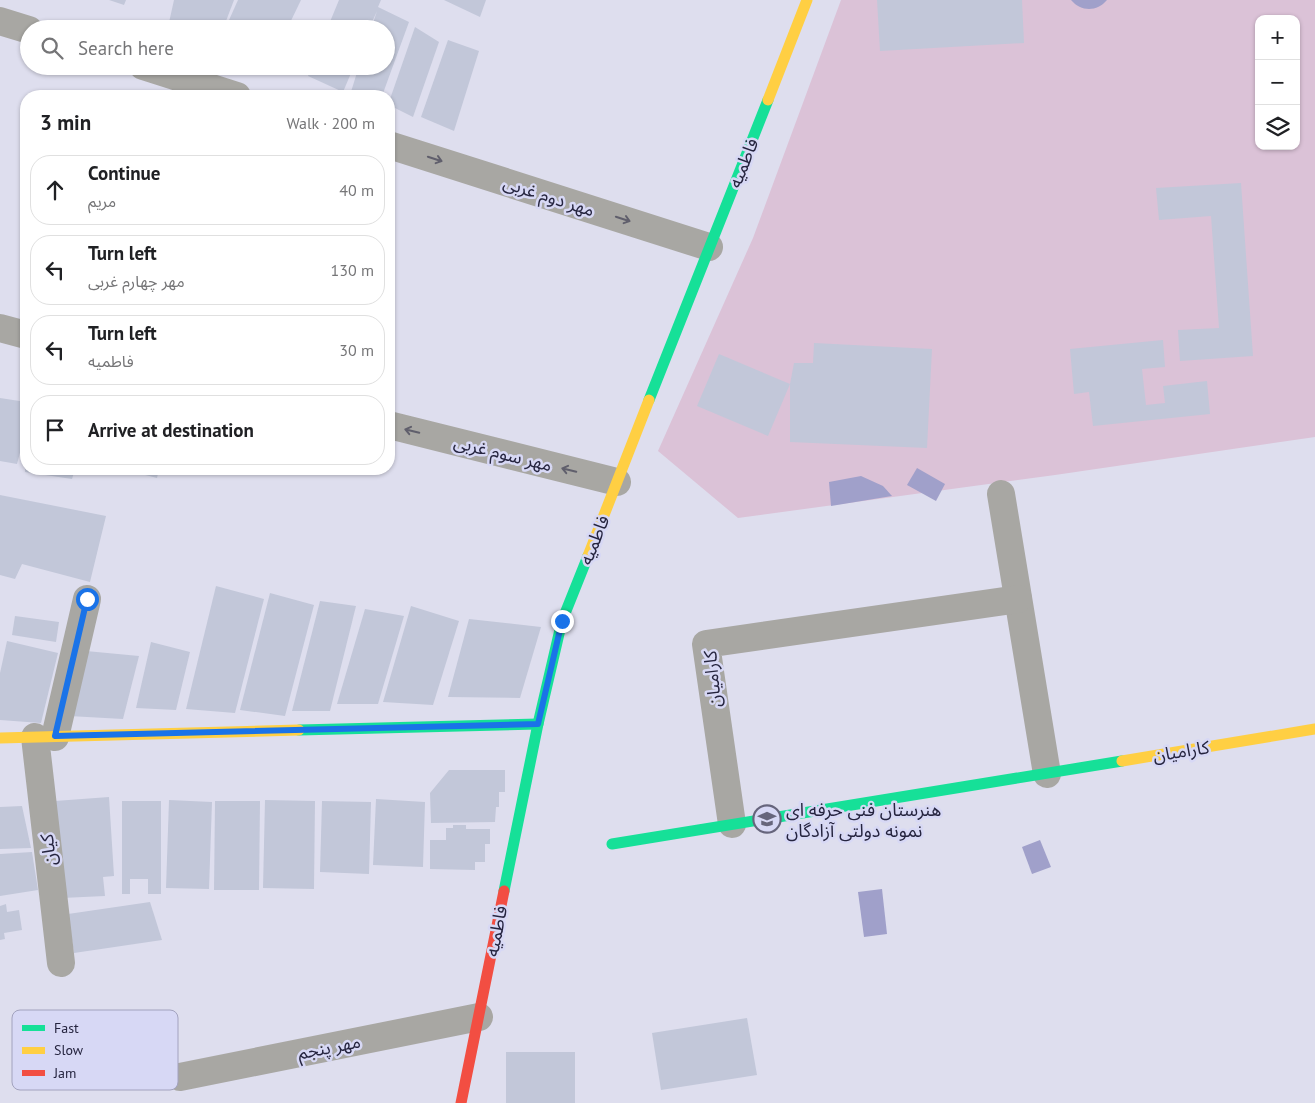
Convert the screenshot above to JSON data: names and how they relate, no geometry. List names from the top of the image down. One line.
{"streets":{"street":["فاطمیه","مهر دوم غربی","مهر سوم غربی","کارامیان","کیان","مهر پنجم"]},"crossings":[["فاطمیه","مهر دوم غربی"],["فاطمیه","مهر سوم غربی"],["فاطمیه","مهر پنجم"]],"one_way":["مهر دوم غربی","مهر سوم غربی"],"places":{"school or university":["هنرستان فنی حرفه ای نمونه دولتی آزادگان"]},"legend":["Fast","Slow","Jam"],"page":{"map_buttons":["+","−"],"search":"Search here","heading":["3 min","Walk · 200 m"],"list":[["Continue","مریم","40 m"],["Turn left","مهر چهارم غربی","130 m"],["Turn left","فاطمیه","30 m"],"Arrive at destination"]}}
